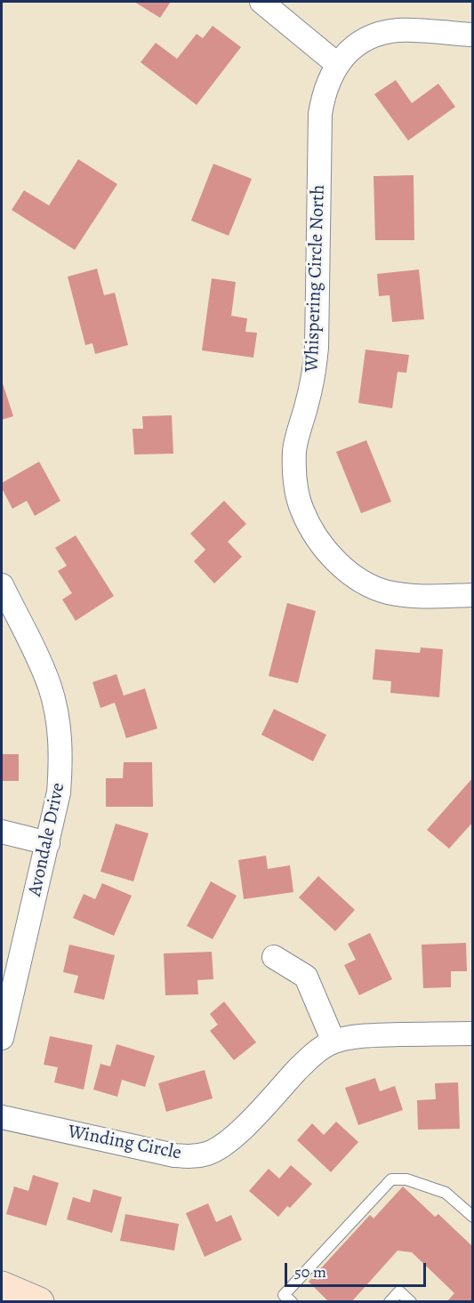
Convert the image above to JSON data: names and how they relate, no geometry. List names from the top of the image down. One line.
{"streets":{"street":["Whispering Circle North","Avondale Drive","Winding Circle"]},"scale_bar":"50 m"}
